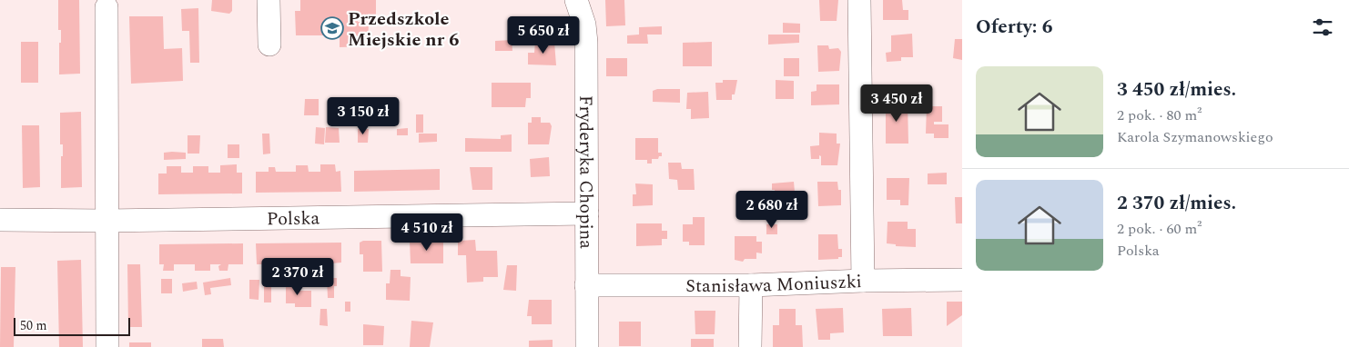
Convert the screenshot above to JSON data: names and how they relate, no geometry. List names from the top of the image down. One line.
{"streets":{"street":["Fryderyka Chopina","Polska","Stanisława Moniuszki"]},"crossings":[["Fryderyka Chopina","Polska"],["Fryderyka Chopina","Stanisława Moniuszki"]],"places":{"school or university":["Przedszkole Miejskie nr 6"]},"scale_bar":"50 m","page":{"heading":"Oferty: 6","price":["5 650 zł","3 450 zł","3 150 zł","2 680 zł","4 510 zł","2 370 zł"],"list":[{"name":"3 450 zł/mies.","note":"2 pok. · 80 m² · Karola Szymanowskiego"},{"name":"2 370 zł/mies.","note":"2 pok. · 60 m² · Polska"}],"scale":"50 m"}}
